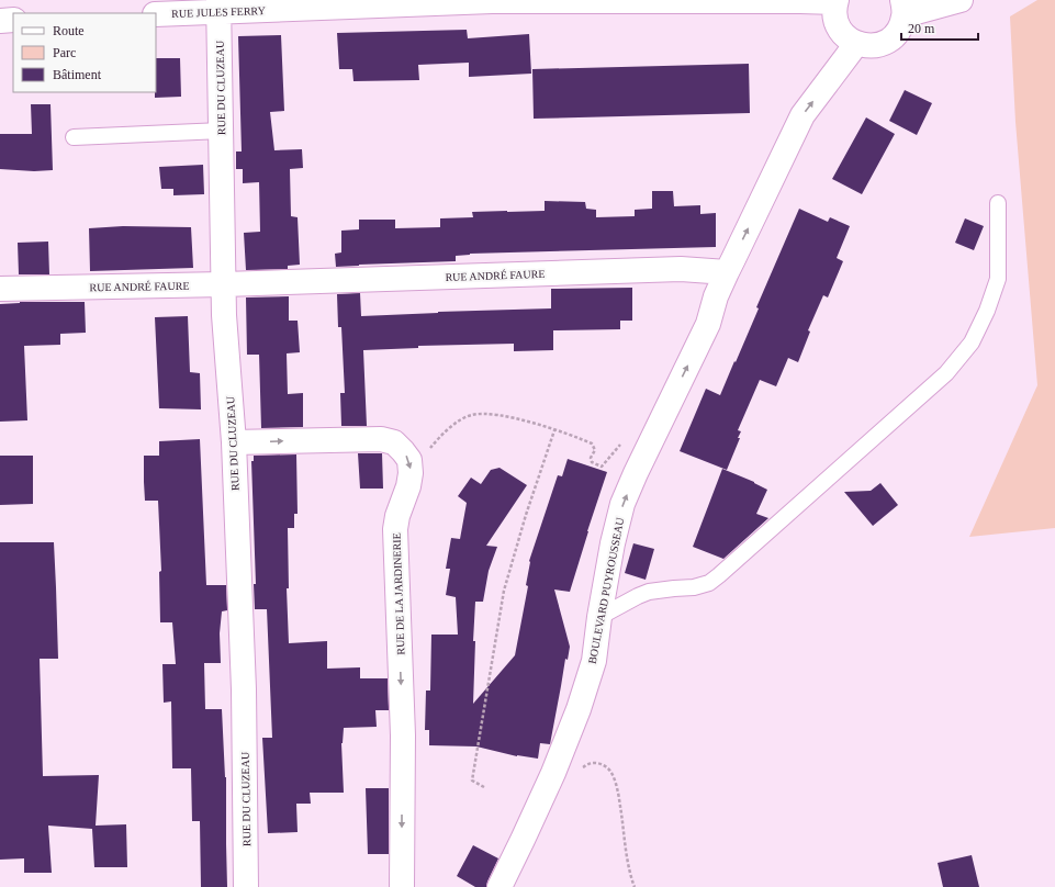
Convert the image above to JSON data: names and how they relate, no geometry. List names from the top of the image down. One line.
{"streets":{"street":["RUE JULES FERRY","RUE DU CLUZEAU","RUE ANDRÉ FAURE","BOULEVARD PUYROUSSEAU","RUE DE LA JARDINERIE"]},"crossings":[["RUE JULES FERRY","RUE DU CLUZEAU"],["RUE DU CLUZEAU","RUE ANDRÉ FAURE"],["RUE DU CLUZEAU","RUE DE LA JARDINERIE"],["RUE ANDRÉ FAURE","BOULEVARD PUYROUSSEAU"]],"one_way":["BOULEVARD PUYROUSSEAU"],"legend":["Route","Parc","Bâtiment"],"scale_bar":"20 m"}
